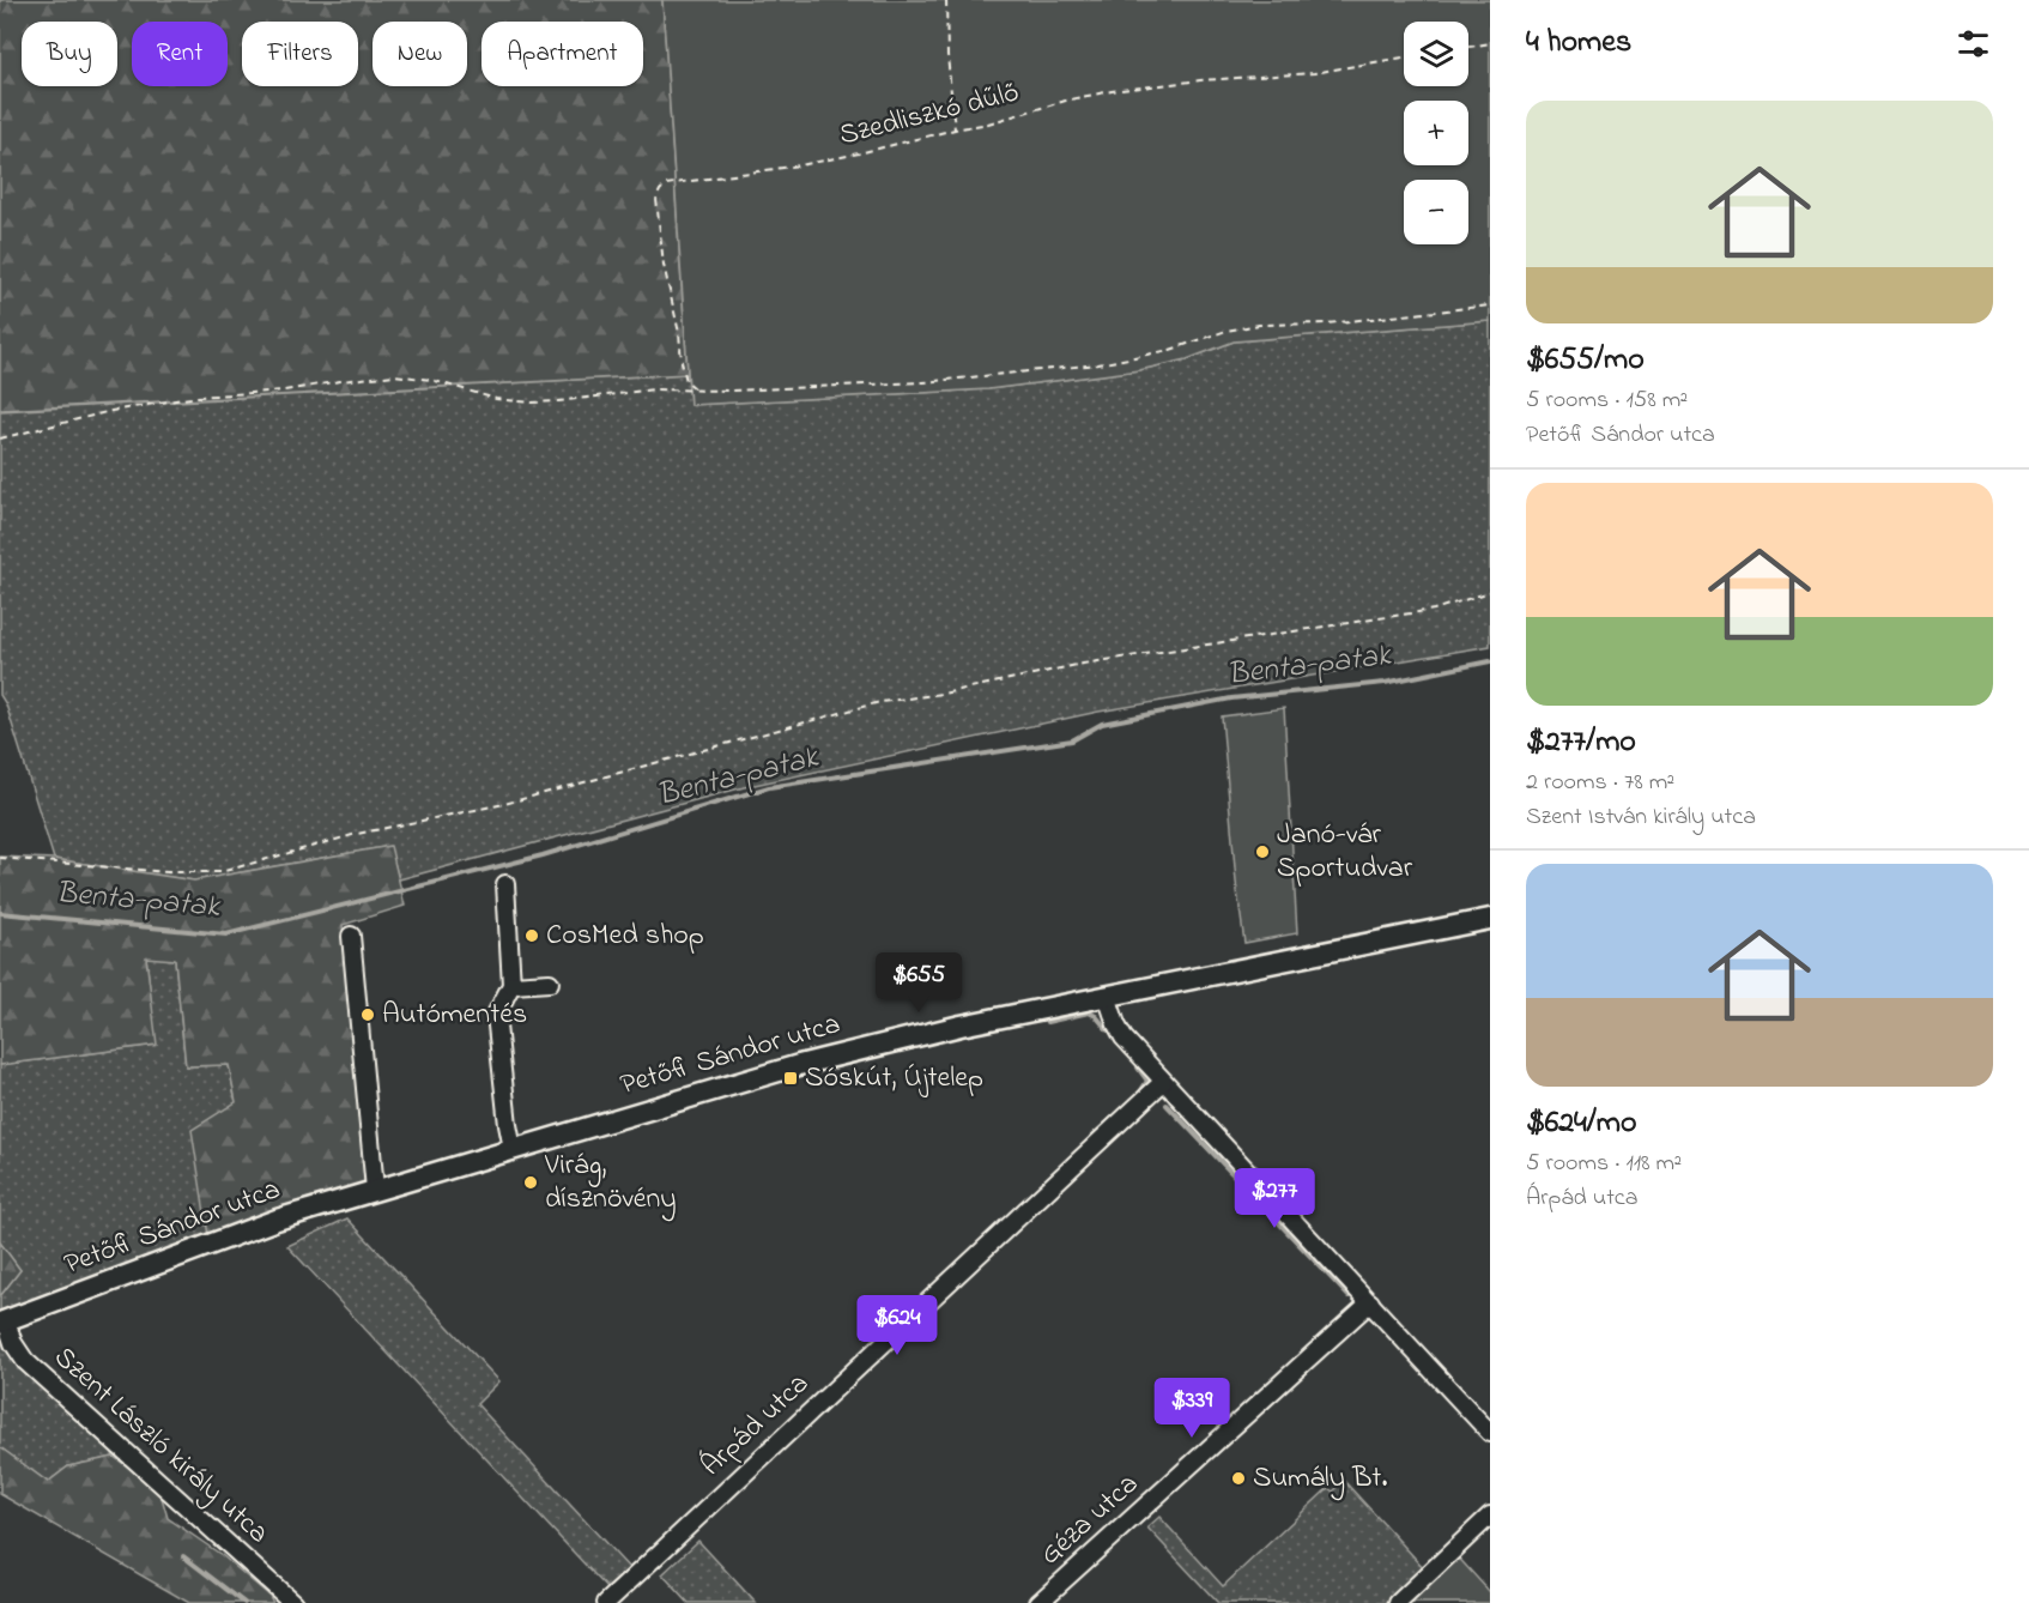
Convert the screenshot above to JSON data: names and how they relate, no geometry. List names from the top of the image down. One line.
{"streets":{"main road":["Petőfi Sándor utca"],"street":["Árpád utca","Szent László király utca","Géza utca"],"path":["Szedliszkó dűlő"]},"crossings":[["Petőfi Sándor utca","Szent László király utca"]],"water":["Benta-patak"],"places":{"other":["Janó-vár Sportudvar","CosMed shop","Autómentés","Virág, dísznövény","Sumály Bt."],"transit":["Sóskút, Újtelep"]},"page":{"heading":"4 homes","map_buttons":["+","−"],"chip":["Buy","Rent","Filters","New","Apartment"],"list":[{"name":"$655/mo","note":"5 rooms · 158 m² · Petőfi Sándor utca"},{"name":"$277/mo","note":"2 rooms · 78 m² · Szent István király utca"},{"name":"$624/mo","note":"5 rooms · 118 m² · Árpád utca"}],"price":["$655","$277","$624","$339"]}}
